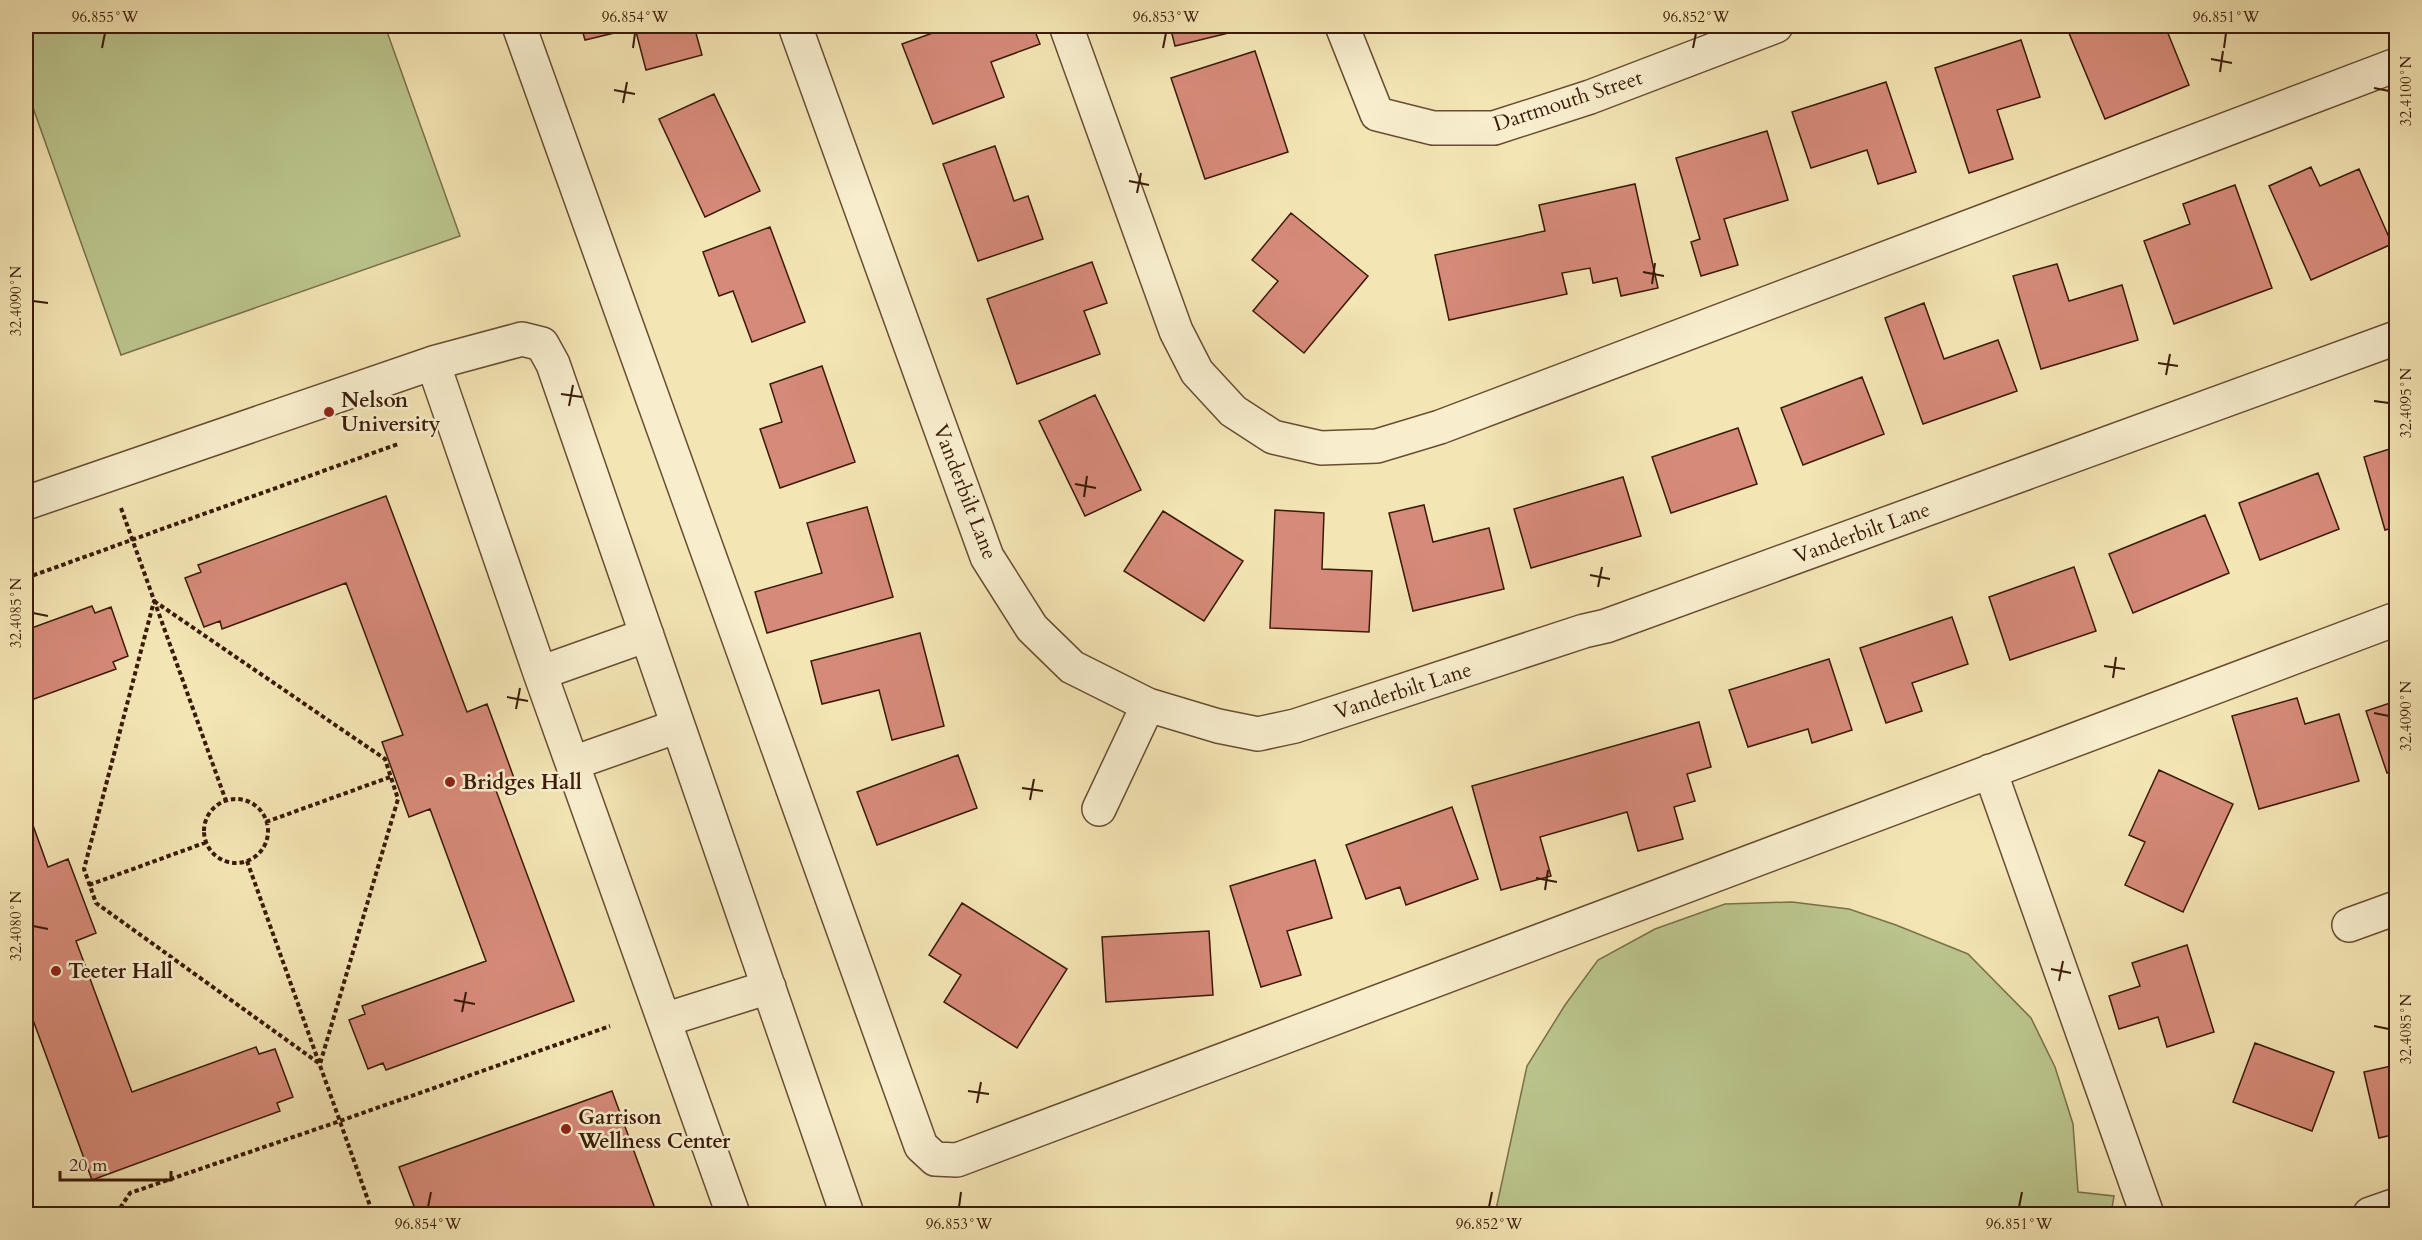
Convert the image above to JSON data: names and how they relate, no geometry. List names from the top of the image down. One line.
{"streets":{"street":["Dartmouth Street","Vanderbilt Lane"]},"places":["Nelson University","Bridges Hall","Teeter Hall","Garrison Wellness Center"],"scale_bar":"20 m","coordinates":["96.855°W","96.854°W","96.853°W","96.852°W","96.851°W","32.4100°N","32.4090°N","32.4095°N","32.4085°N","32.4080°N"]}
